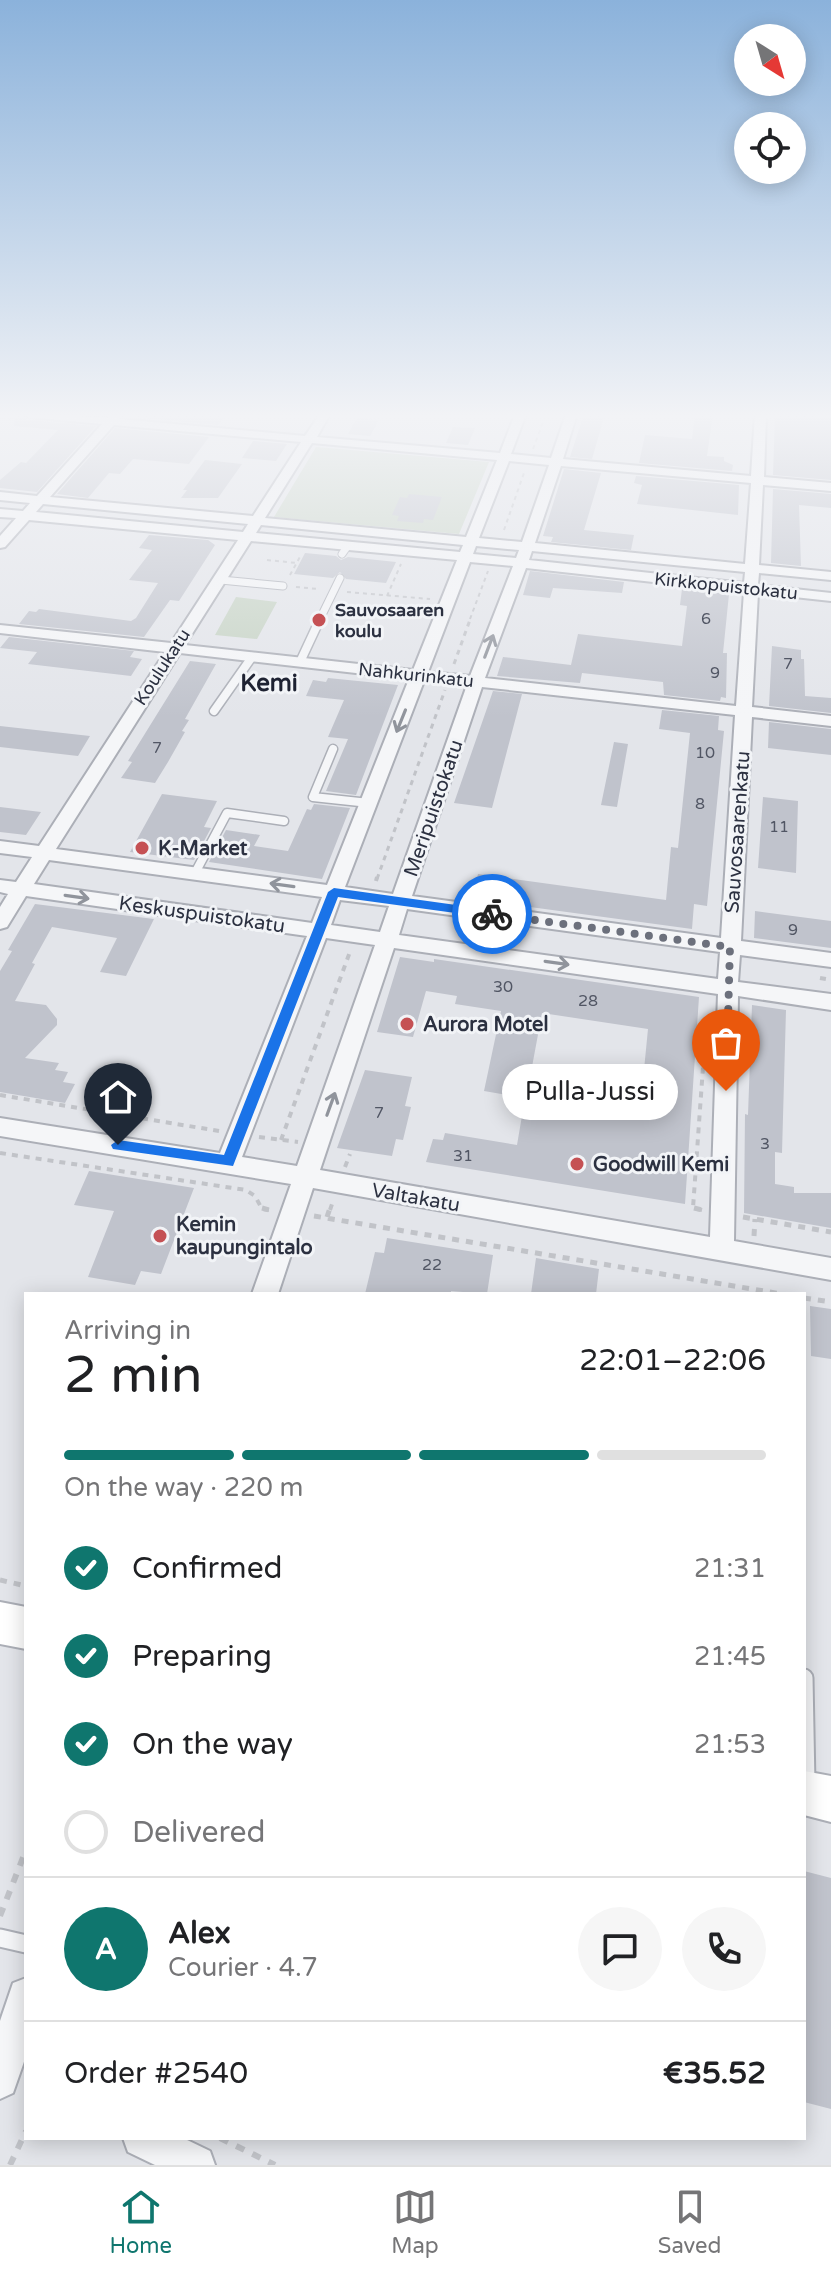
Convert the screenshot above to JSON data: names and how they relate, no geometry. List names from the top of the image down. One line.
{"streets":{"street":["Kirkkopuistokatu","Koulukatu","Nahkurinkatu","Meripuistokatu","Sauvosaarenkatu","Keskuspuistokatu","Valtakatu"]},"crossings":[["Kirkkopuistokatu","Koulukatu"],["Kirkkopuistokatu","Meripuistokatu"],["Kirkkopuistokatu","Sauvosaarenkatu"],["Koulukatu","Nahkurinkatu"],["Koulukatu","Keskuspuistokatu"],["Nahkurinkatu","Meripuistokatu"],["Nahkurinkatu","Sauvosaarenkatu"],["Meripuistokatu","Keskuspuistokatu"],["Meripuistokatu","Valtakatu"],["Sauvosaarenkatu","Keskuspuistokatu"],["Sauvosaarenkatu","Valtakatu"]],"districts":["Kemi"],"places":["Sauvosaaren koulu","K-Market","Aurora Motel","Pulla-Jussi","Goodwill Kemi","Kemin kaupungintalo"],"house_numbers":["6","7","9","7","10","8","11","9","30","28","7","3","31","22"],"north":"bottom right","page":{"bubble":"Pulla-Jussi","heading":["2 min","Arriving in","22:01–22:06"],"panel":["Alex","Courier · 4.7","Order #2540","€35.52"],"bar":"On the way · 220 m","list":[["Confirmed","21:31"],["Preparing","21:45"],["On the way","21:53"],"Delivered"],"round":"A","tabs":["Home","Map","Saved"]}}
